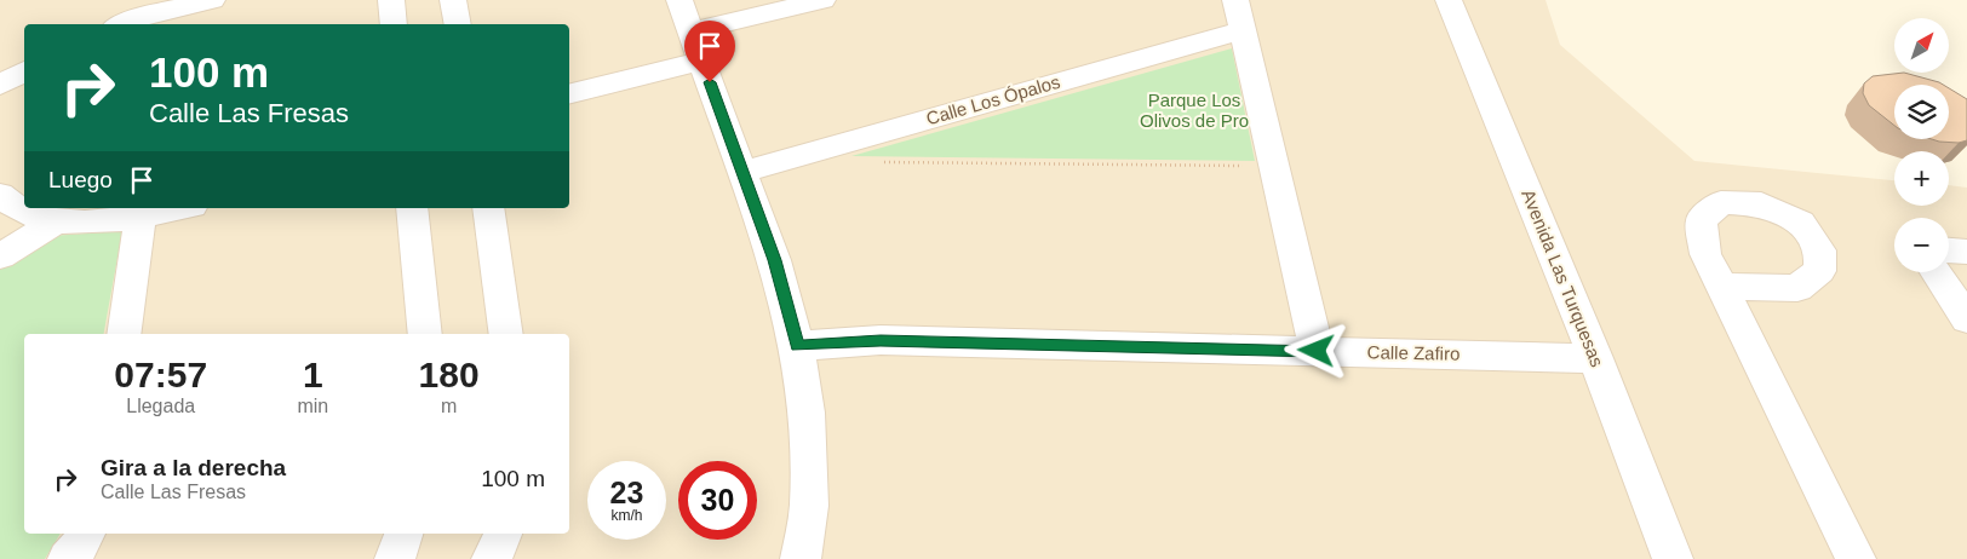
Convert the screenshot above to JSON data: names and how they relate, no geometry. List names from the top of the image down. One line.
{"streets":{"street":["Calle Los Ópalos","Avenida Las Turquesas","Calle Zafiro"]},"crossings":[["Avenida Las Turquesas","Calle Zafiro"]],"parks":["Parque Los Olivos de Pro"],"north":"top right","page":{"map_buttons":["+","−"],"turn":["100 m","Calle Las Fresas"],"then":"Luego","eta":["07:57","Llegada","1","min","180","m"],"list":[{"name":"Gira a la derecha","note":"Calle Las Fresas","value":"100 m"}],"speed":"23 km/h","limit":"30"}}
